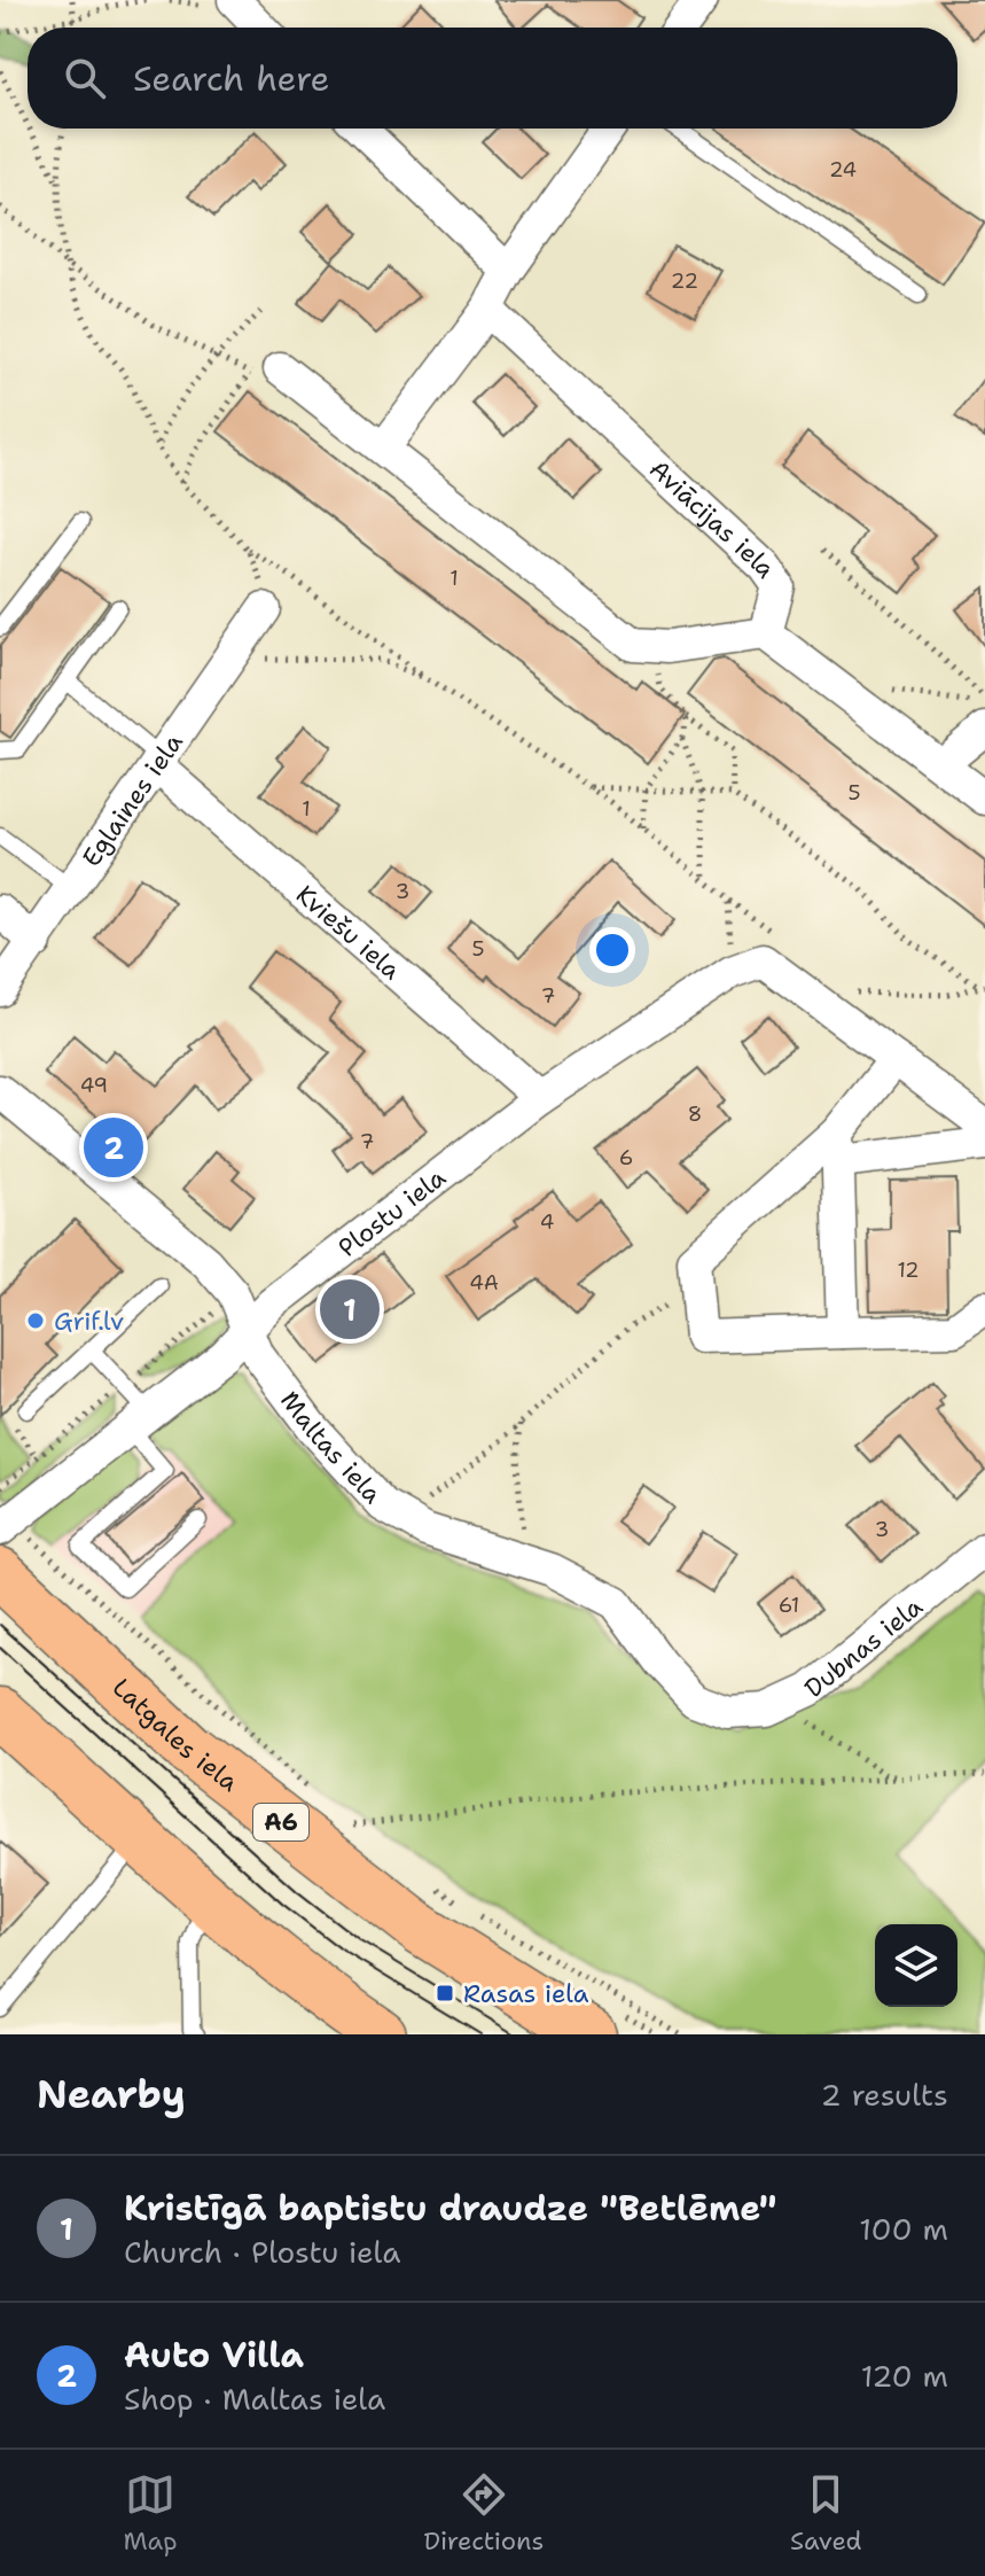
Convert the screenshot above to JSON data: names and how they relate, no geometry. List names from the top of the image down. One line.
{"streets":{"highway":["Latgales iela","A6"],"street":["Aviācijas iela","Eglaines iela","Kviešu iela","Plostu iela","Maltas iela","Dubnas iela"]},"crossings":[["Eglaines iela","Kviešu iela"],["Kviešu iela","Plostu iela"],["Plostu iela","Maltas iela"],["Maltas iela","Dubnas iela"]],"places":{"other":["Grif.lv"],"transit":["Rasas iela"]},"house_numbers":["24","22","1","5","1","3","5","7","49","8","7","6","4","12","4A","3","61"],"page":{"search":"Search here","pins":["2","1"],"heading":["Nearby","2 results"],"list":[{"mark":"1","name":"Kristīgā baptistu draudze \"Betlēme\"","note":"Church · Plostu iela","value":"100 m"},{"mark":"2","name":"Auto Villa","note":"Shop · Maltas iela","value":"120 m"}],"nav":["Map","Directions","Saved"]}}
